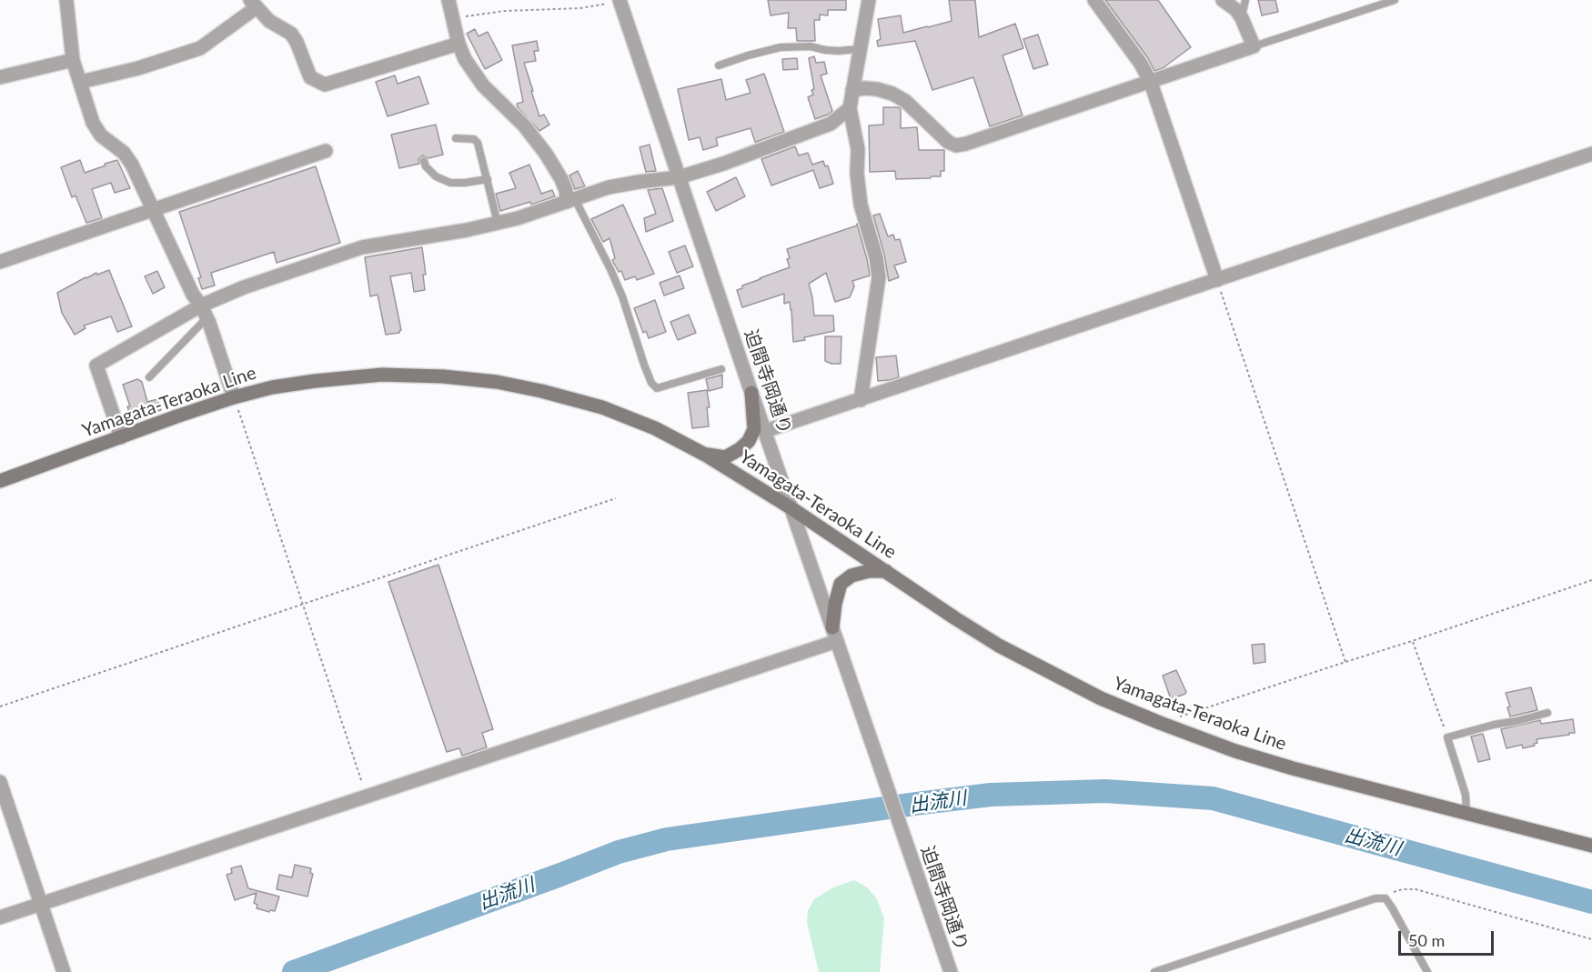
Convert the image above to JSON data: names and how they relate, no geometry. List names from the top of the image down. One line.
{"streets":{"main road":["Yamagata-Teraoka Line"],"street":["迫間寺岡通り"]},"crossings":[["迫間寺岡通り","Yamagata-Teraoka Line"]],"water":["出流川"],"scale_bar":"50 m"}
